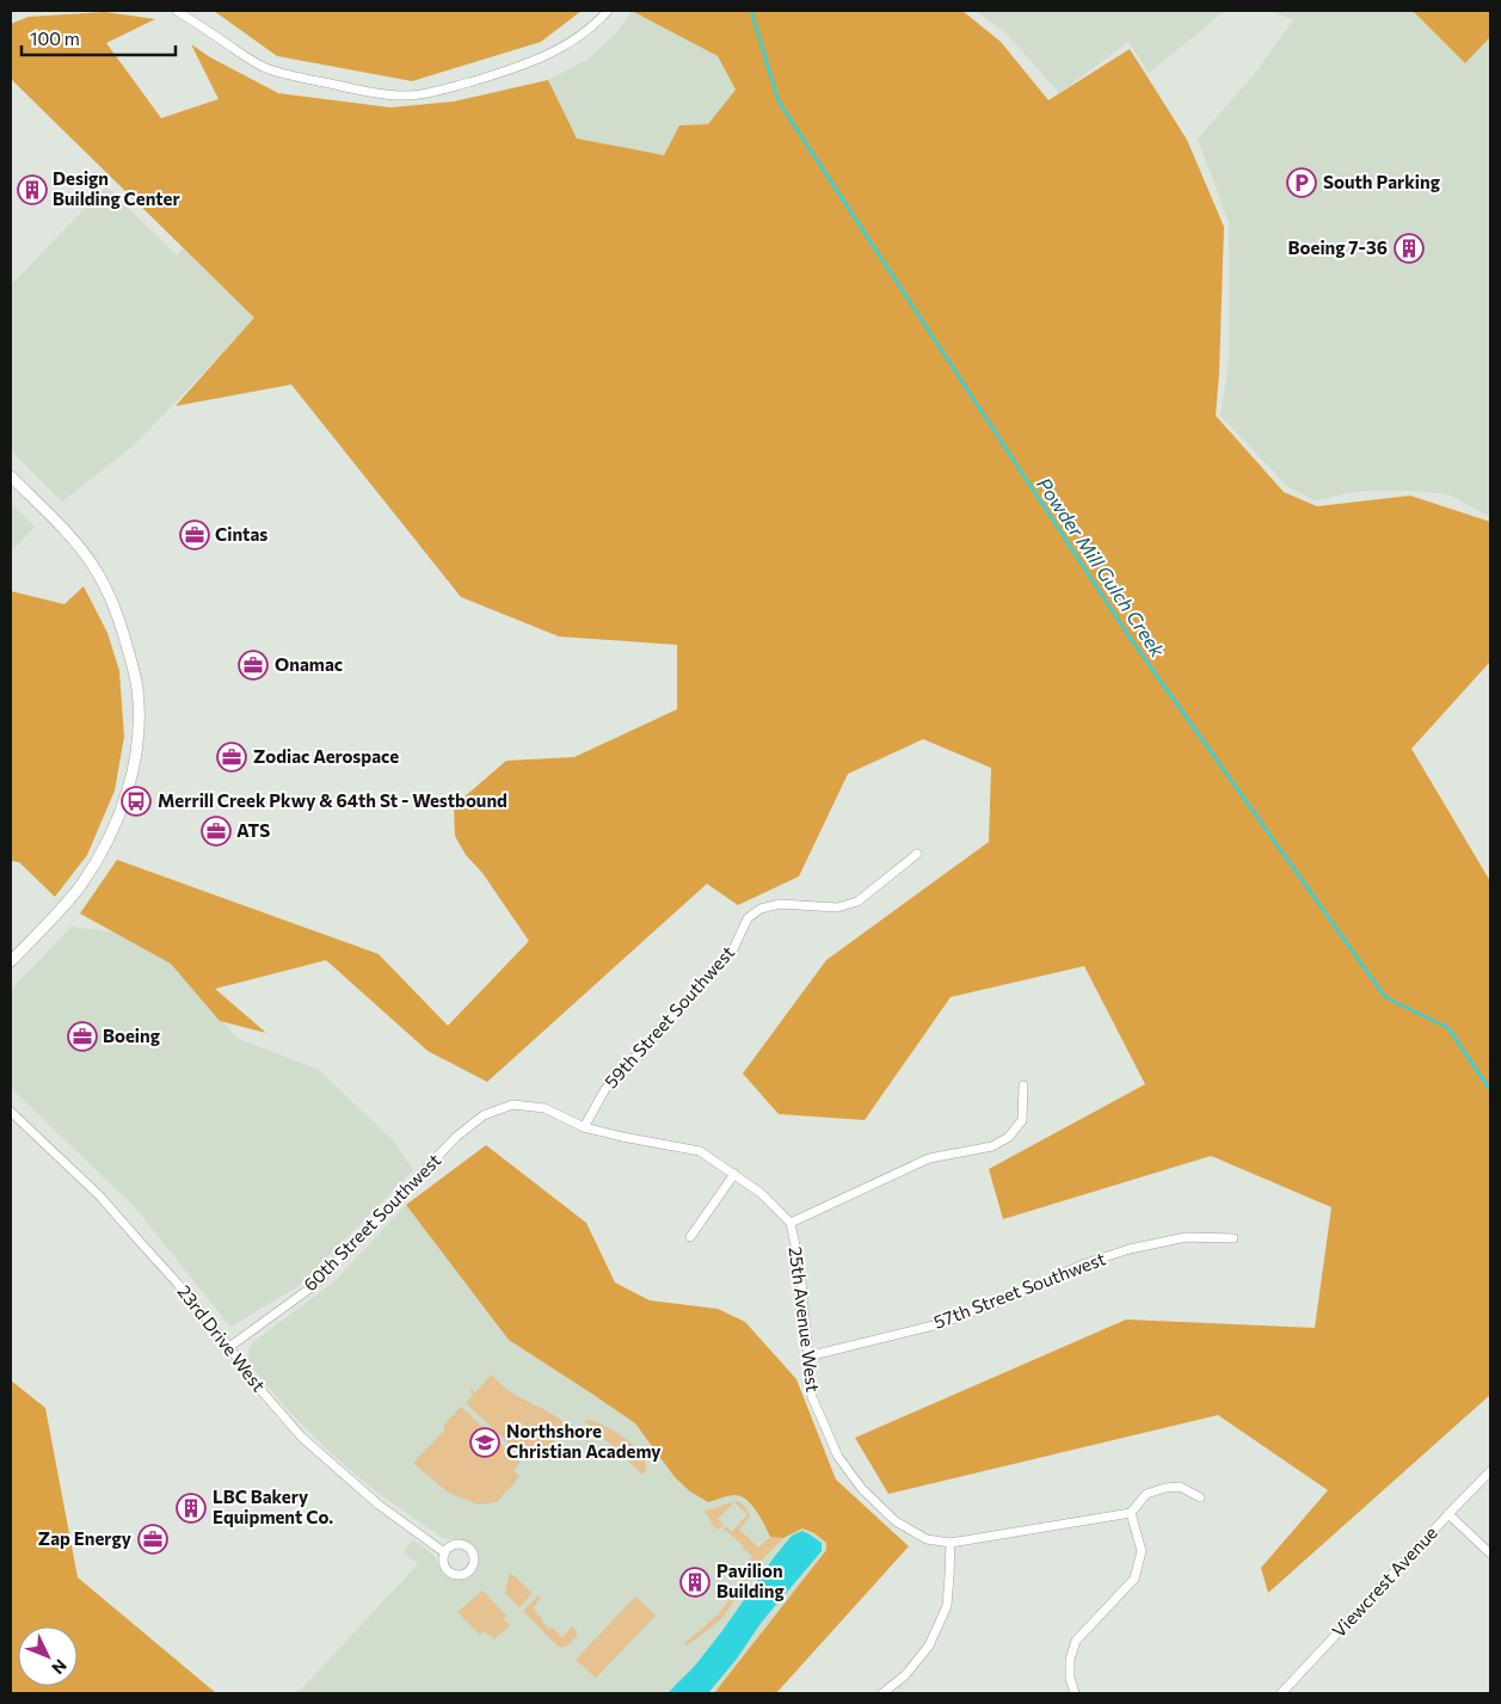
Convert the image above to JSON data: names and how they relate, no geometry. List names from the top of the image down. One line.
{"streets":{"street":["59th Street Southwest","60th Street Southwest","57th Street Southwest","25th Avenue West","23rd Drive West","Viewcrest Avenue"]},"crossings":[["59th Street Southwest","25th Avenue West"],["60th Street Southwest","25th Avenue West"],["60th Street Southwest","23rd Drive West"],["57th Street Southwest","25th Avenue West"]],"water":["Powder Mill Gulch Creek"],"places":{"parking":["South Parking"],"building":["Design Building Center","Boeing 7-36","LBC Bakery Equipment Co.","Pavilion Building"],"office":["Cintas","Onamac","Zodiac Aerospace","ATS","Boeing","Zap Energy"],"bus stop":["Merrill Creek Pkwy & 64th St - Westbound"],"school or university":["Northshore Christian Academy"]},"scale_bar":"100 m","north":"bottom right"}
